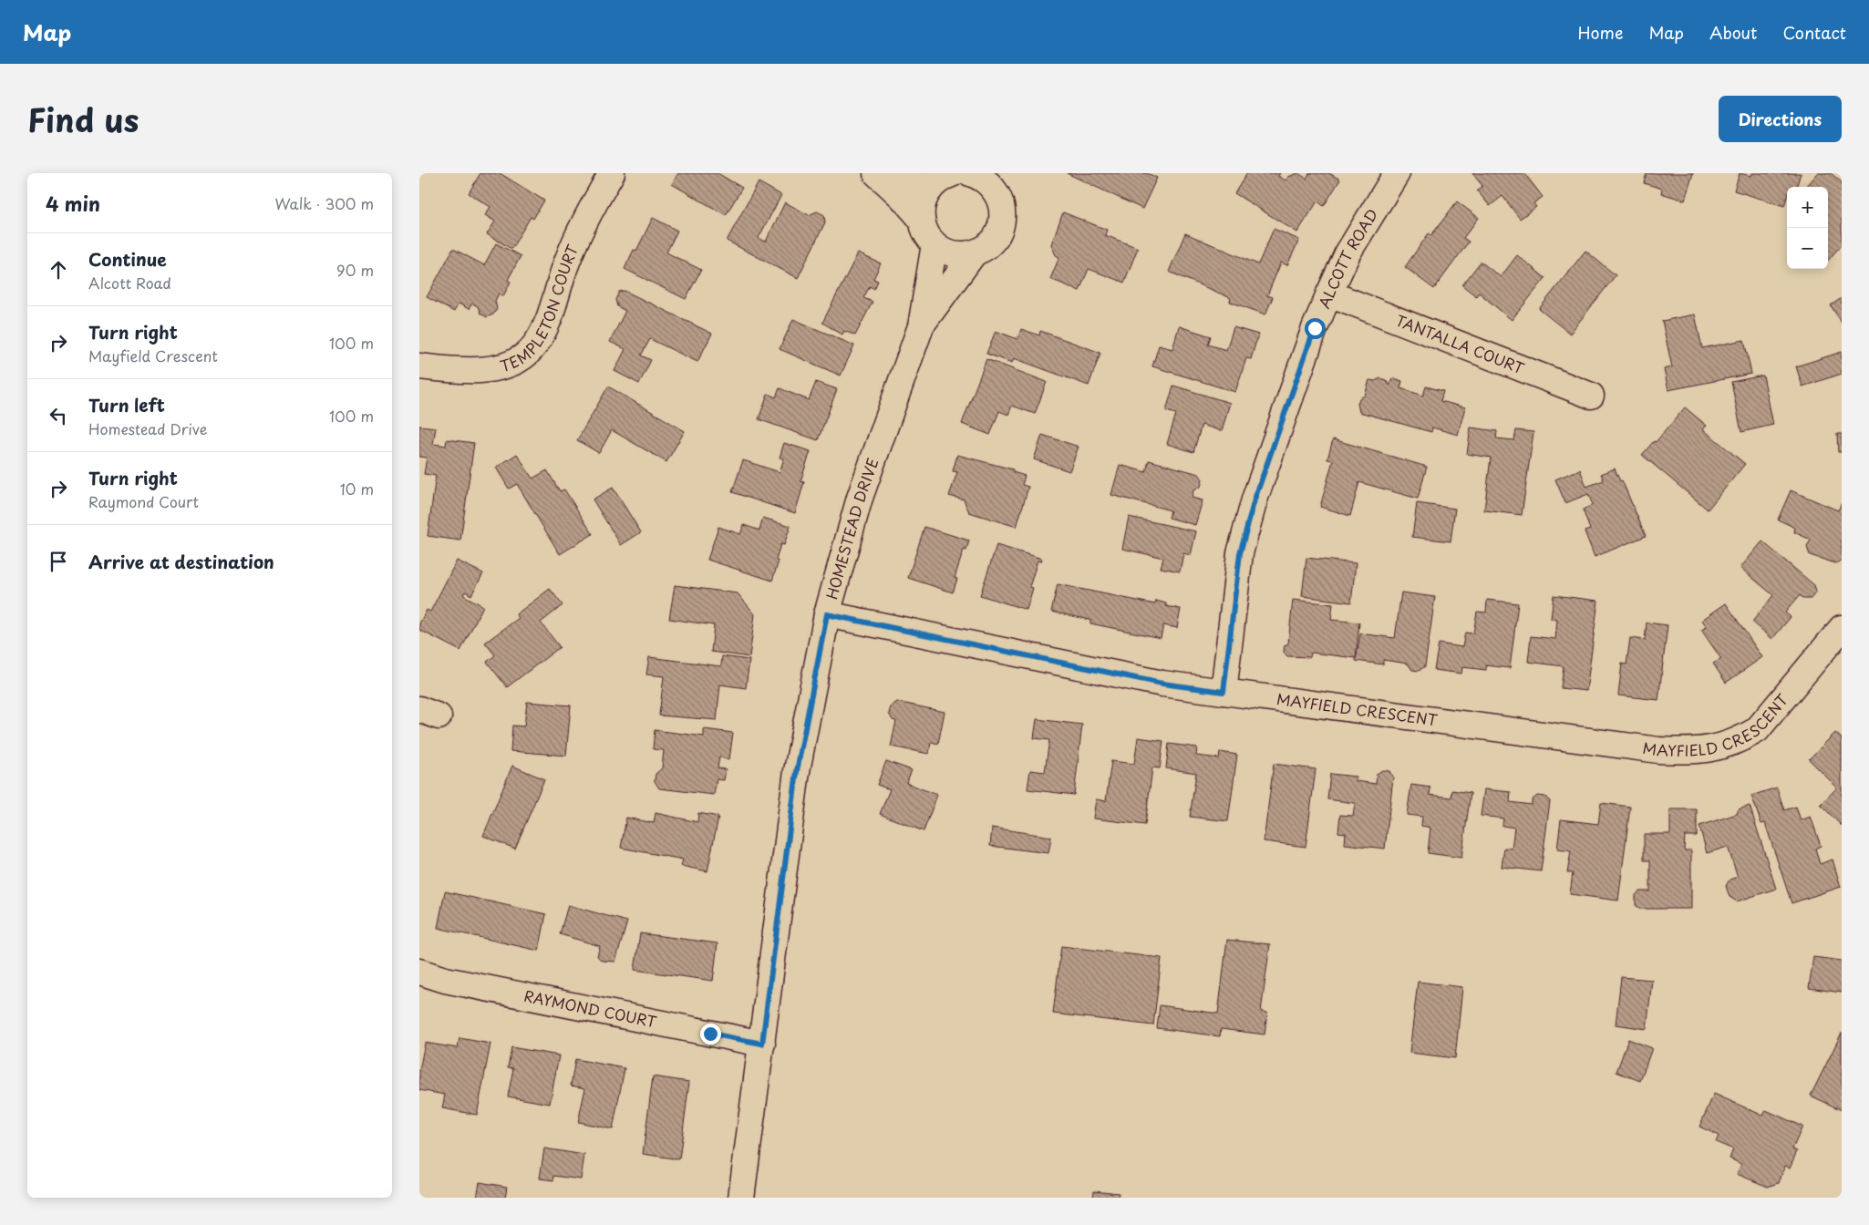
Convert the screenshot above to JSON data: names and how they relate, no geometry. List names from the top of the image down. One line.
{"streets":{"street":["ALCOTT ROAD","TEMPLETON COURT","TANTALLA COURT","HOMESTEAD DRIVE","MAYFIELD CRESCENT","RAYMOND COURT"]},"crossings":[["ALCOTT ROAD","TANTALLA COURT"],["ALCOTT ROAD","MAYFIELD CRESCENT"],["HOMESTEAD DRIVE","MAYFIELD CRESCENT"],["HOMESTEAD DRIVE","RAYMOND COURT"]],"page":{"header":"Map","nav":["Home","Map","About","Contact"],"title":"Find us","buttons":"Directions","heading":["4 min","Walk · 300 m"],"map_buttons":["+","−"],"list":[["Continue","Alcott Road","90 m"],["Turn right","Mayfield Crescent","100 m"],["Turn left","Homestead Drive","100 m"],["Turn right","Raymond Court","10 m"],"Arrive at destination"]}}
